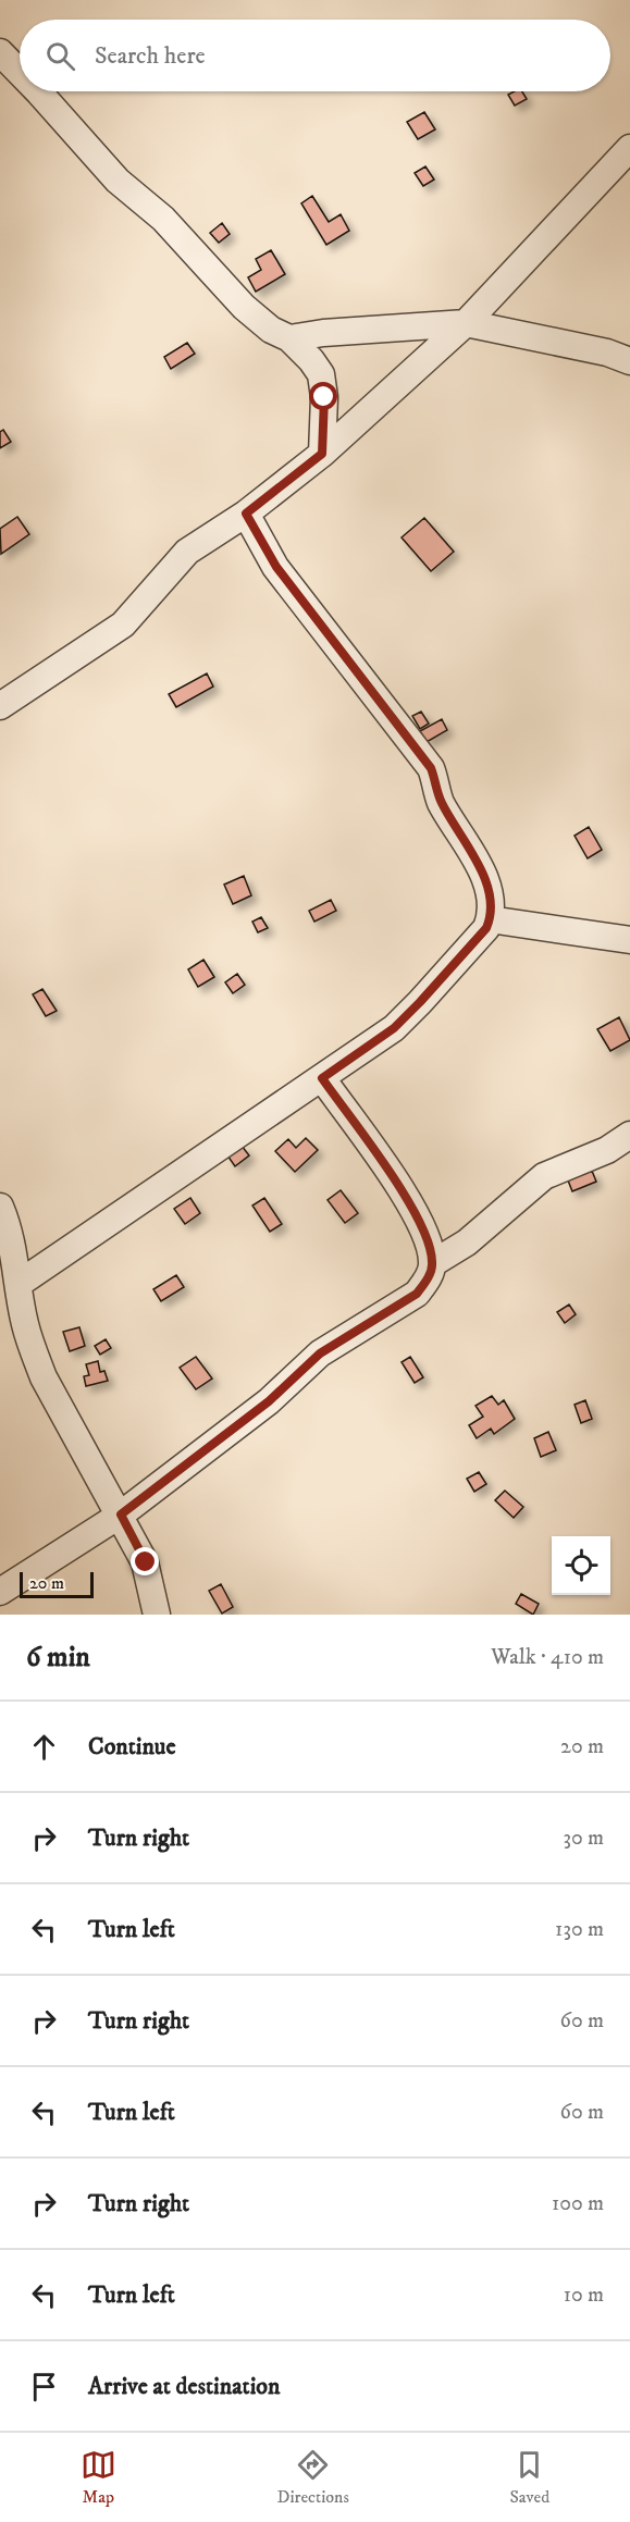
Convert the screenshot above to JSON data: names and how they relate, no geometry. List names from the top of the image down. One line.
{"scale_bar":"20 m","page":{"search":"Search here","scale":"20 m","heading":["6 min","Walk · 410 m"],"list":[["Continue","20 m"],["Turn right","30 m"],["Turn left","130 m"],["Turn right","60 m"],["Turn left","60 m"],["Turn right","100 m"],["Turn left","10 m"],"Arrive at destination"],"nav":["Map","Directions","Saved"]}}
